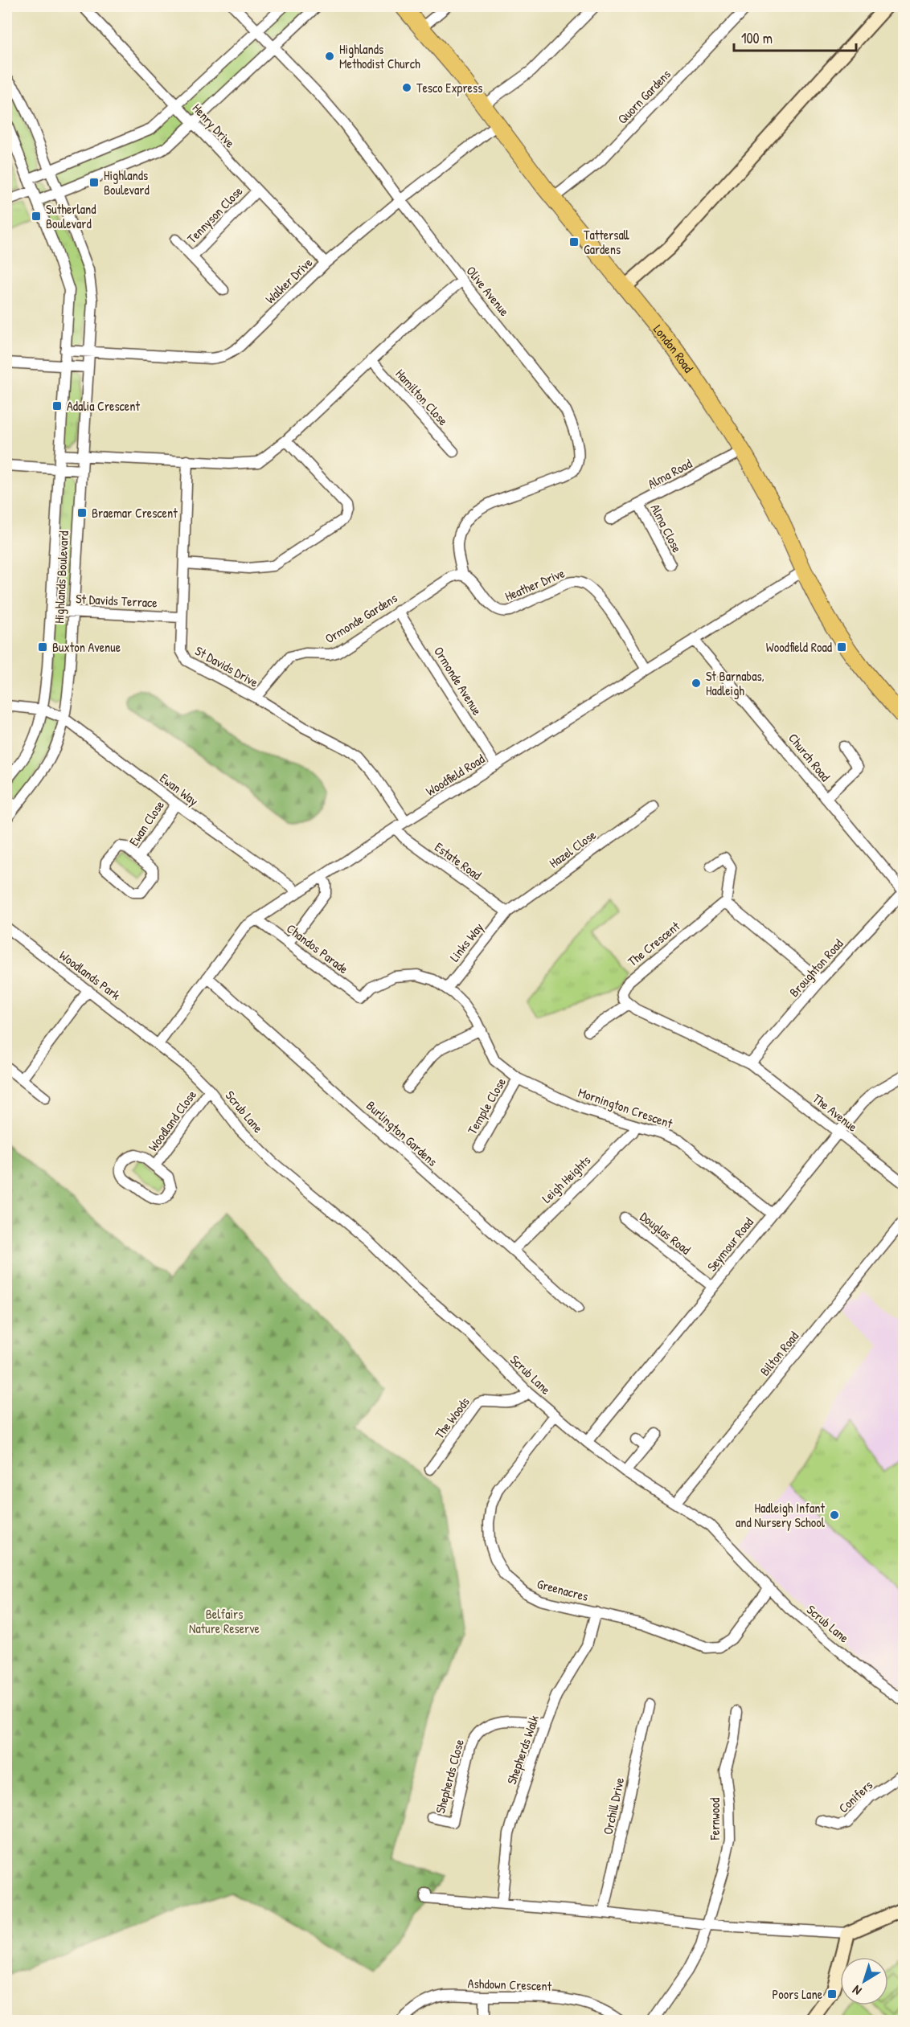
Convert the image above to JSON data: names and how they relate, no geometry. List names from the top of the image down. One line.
{"streets":{"main road":["London Road"],"street":["Quorn Gardens","Henry Drive","Tennyson Close","Walker Drive","Olive Avenue","Hamilton Close","Alma Road","Alma Close","Highlands Boulevard","Heather Drive","St Davids Terrace","Ormonde Gardens","St Davids Drive","Ormonde Avenue","Church Road","Woodfield Road","Ewan Way","Ewan Close","Hazel Close","Estate Road","Links Way","The Crescent","Chandos Parade","Broughton Road","Woodlands Park","Temple Close","Mornington Crescent","Scrub Lane","The Avenue","Woodland Close","Burlington Gardens","Leigh Heights","Douglas Road","Seymour Road","Bilton Road","The Woods","Greenacres","Shepherds Walk","Shepherds Close","Conifers","Orchill Drive","Fernwood","Ashdown Crescent"]},"crossings":[["Quorn Gardens","London Road"],["Henry Drive","Tennyson Close"],["Henry Drive","Walker Drive"],["Walker Drive","Olive Avenue"],["Walker Drive","London Road"],["Walker Drive","Highlands Boulevard"],["Olive Avenue","Heather Drive"],["Olive Avenue","Ormonde Gardens"],["London Road","Alma Road"],["London Road","Woodfield Road"],["Alma Road","Alma Close"],["Highlands Boulevard","St Davids Terrace"],["Highlands Boulevard","Ewan Way"],["Heather Drive","Ormonde Gardens"],["Heather Drive","Woodfield Road"],["St Davids Terrace","St Davids Drive"],["Ormonde Gardens","St Davids Drive"],["Ormonde Gardens","Ormonde Avenue"],["St Davids Drive","Woodfield Road"],["Ormonde Avenue","Woodfield Road"],["Church Road","Woodfield Road"],["Church Road","Broughton Road"],["Woodfield Road","Ewan Way"],["Woodfield Road","Estate Road"],["Woodfield Road","Chandos Parade"],["Woodfield Road","Woodlands Park"],["Woodfield Road","Scrub Lane"],["Woodfield Road","Burlington Gardens"],["Ewan Way","Ewan Close"],["Hazel Close","Estate Road"],["Hazel Close","Links Way"],["Estate Road","Links Way"],["Links Way","Mornington Crescent"],["Chandos Parade","Mornington Crescent"],["Broughton Road","The Avenue"],["Woodlands Park","Scrub Lane"],["Temple Close","Mornington Crescent"],["Mornington Crescent","Leigh Heights"],["Mornington Crescent","Seymour Road"],["Scrub Lane","Woodland Close"],["Scrub Lane","Seymour Road"],["Scrub Lane","Bilton Road"],["Scrub Lane","The Woods"],["Scrub Lane","Greenacres"],["The Avenue","Seymour Road"],["Burlington Gardens","Leigh Heights"],["Douglas Road","Seymour Road"],["Greenacres","Shepherds Walk"],["Shepherds Walk","Shepherds Close"]],"parks":["Belfairs Nature Reserve"],"places":{"other":["Highlands Methodist Church","Tesco Express","St Barnabas, Hadleigh","Hadleigh Infant and Nursery School"],"transit":["Highlands Boulevard","Sutherland Boulevard","Tattersall Gardens","Adalia Crescent","Braemar Crescent","Buxton Avenue","Woodfield Road","Poors Lane"]},"scale_bar":"100 m","north":"bottom left"}
